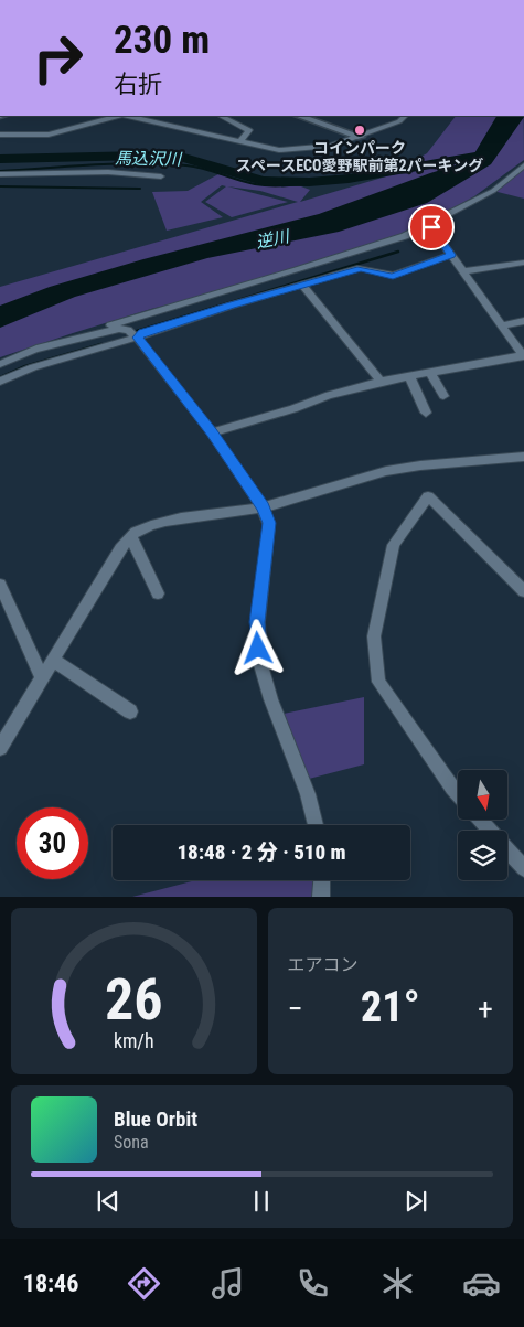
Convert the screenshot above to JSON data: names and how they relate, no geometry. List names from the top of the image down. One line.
{"water":["馬込沢川","逆川"],"places":["コインパーク スペースECO愛野駅前第2パーキング"],"north":"bottom","page":{"turn":["230 m","右折"],"limit":"30","trip":"18:48 · 2 分 · 510 m","tile":"エアコン","heat":["−","21°","+"],"song":["Blue Orbit","Sona"],"tabs":"18:46","gauge":["26","km/h"]}}
